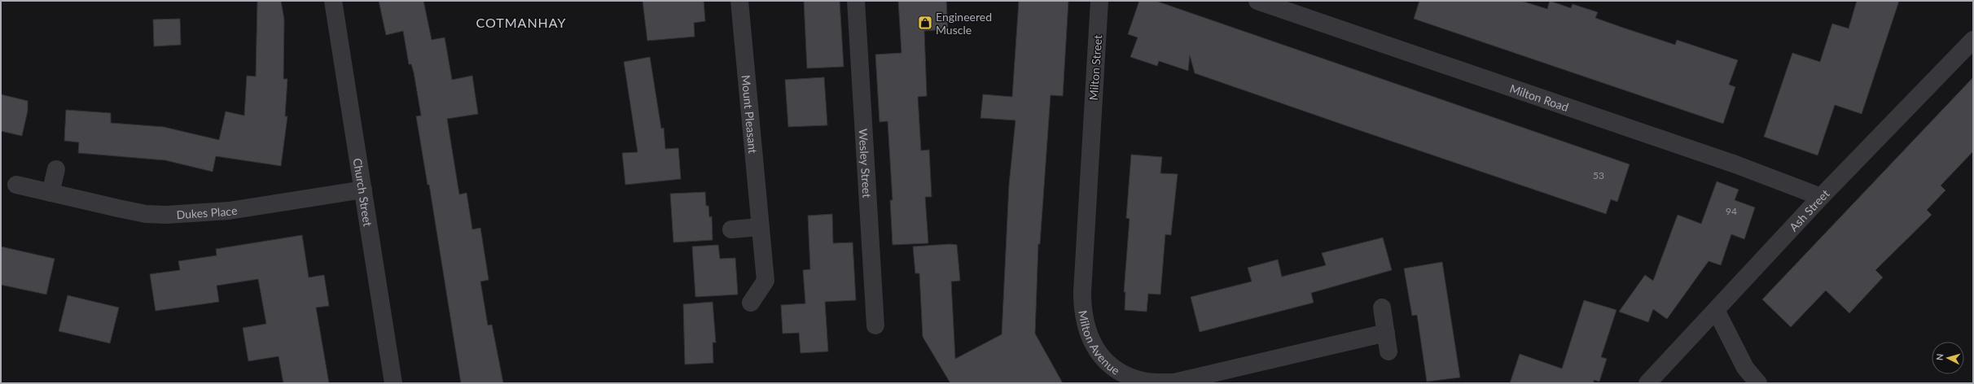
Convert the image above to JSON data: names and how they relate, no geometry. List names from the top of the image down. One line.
{"streets":{"street":["Milton Street","Milton Road","Mount Pleasant","Wesley Street","Church Street","Ash Street","Dukes Place","Milton Avenue"]},"crossings":[["Milton Street","Milton Avenue"],["Milton Road","Ash Street"],["Church Street","Dukes Place"]],"districts":["COTMANHAY"],"places":{"shop":["Engineered Muscle"]},"house_numbers":["53","94"],"north":"left"}
